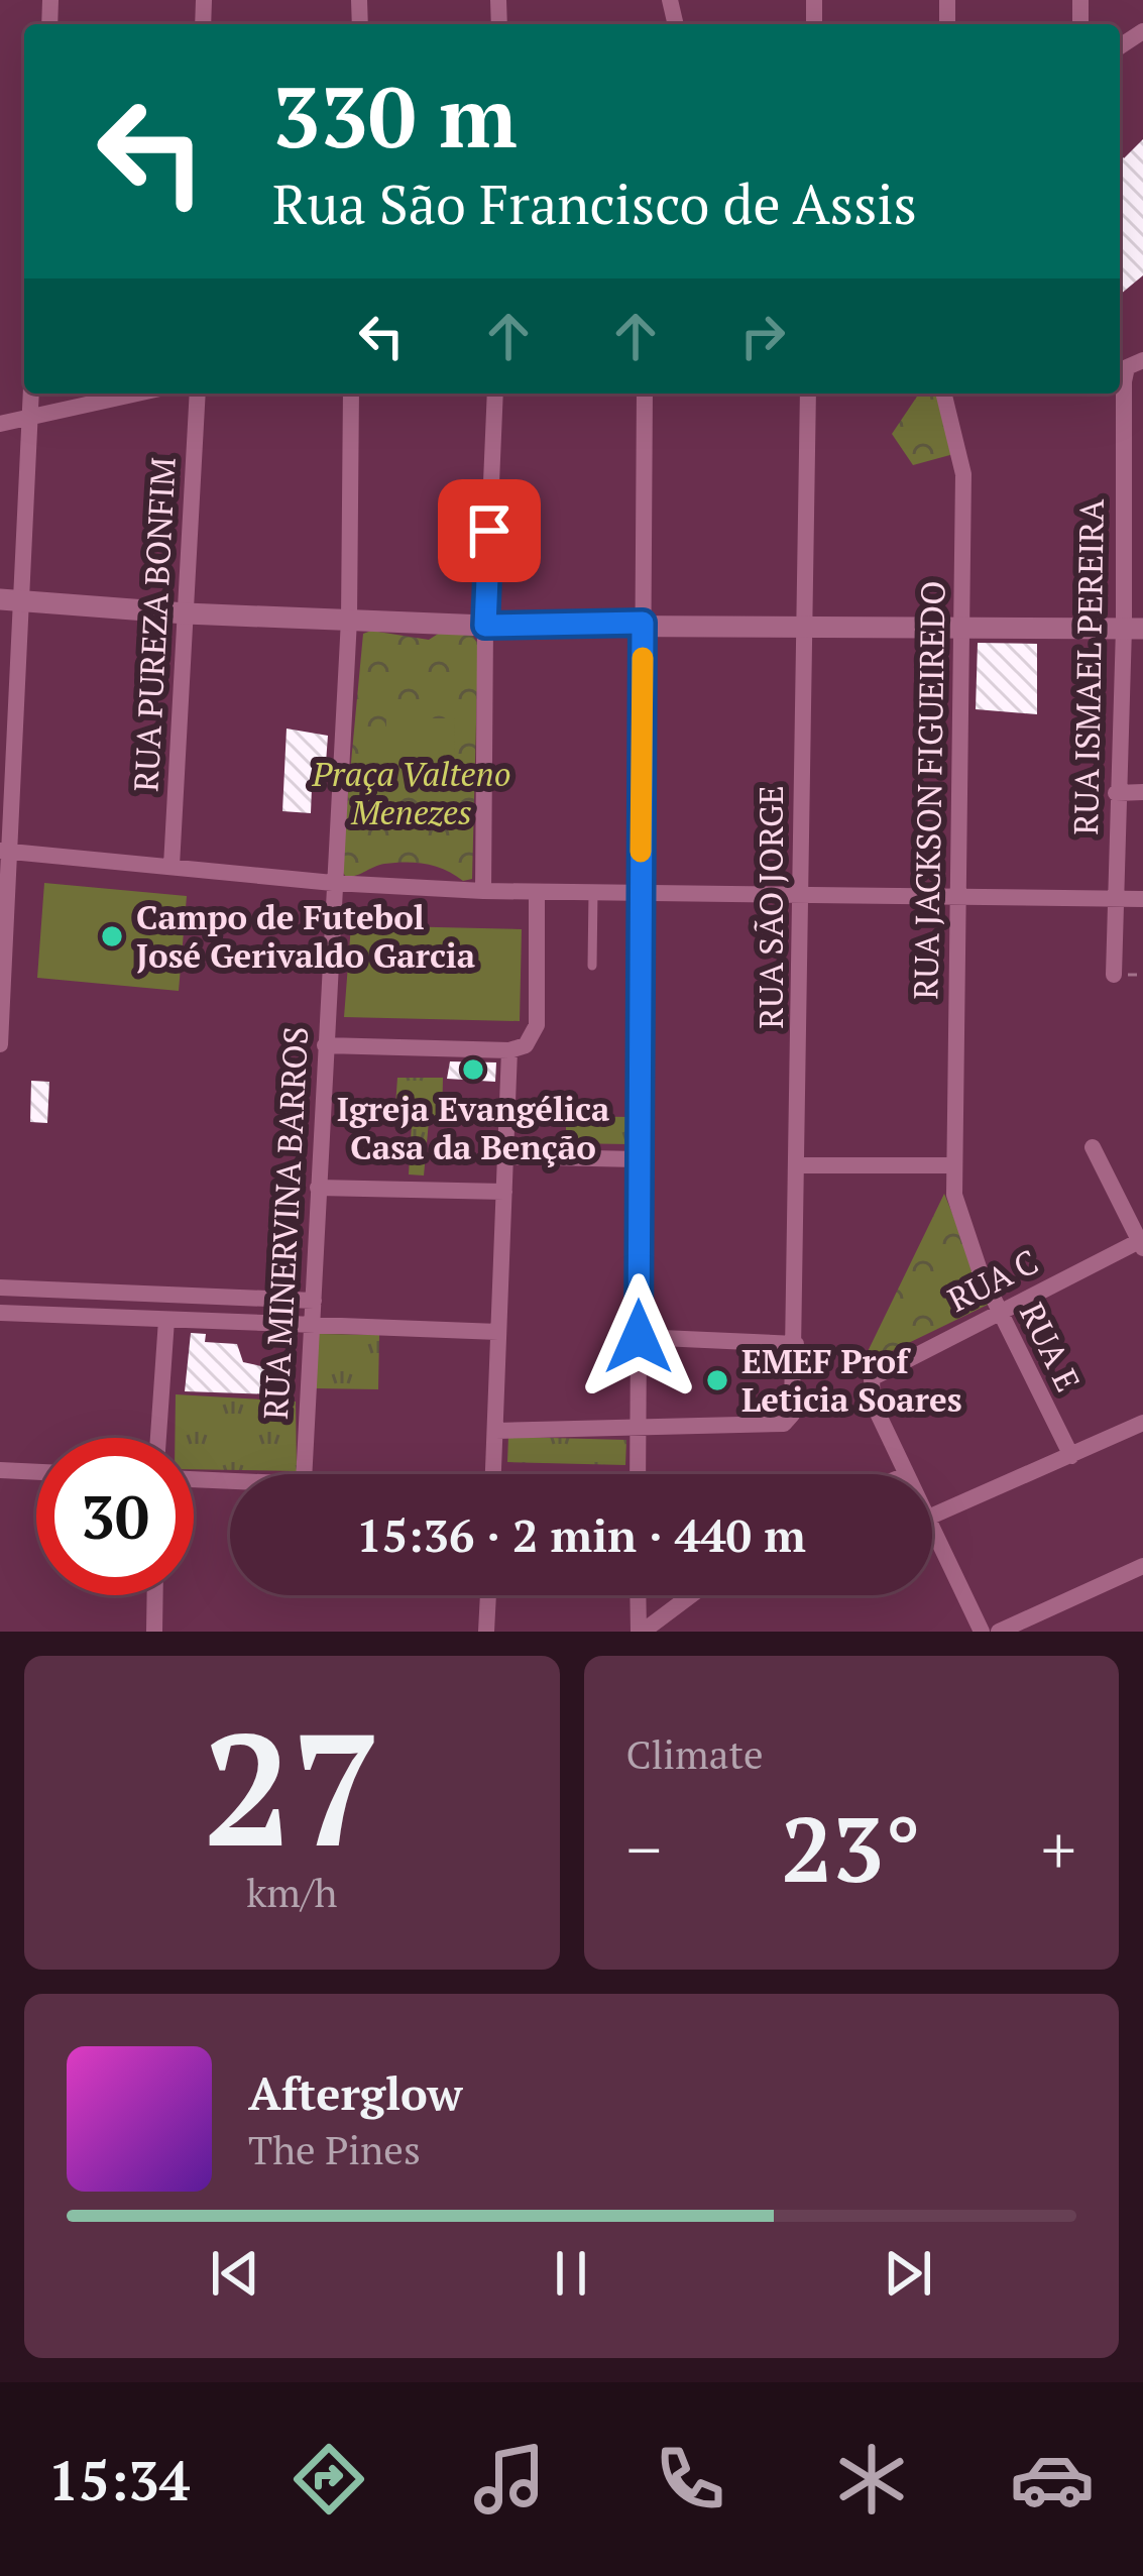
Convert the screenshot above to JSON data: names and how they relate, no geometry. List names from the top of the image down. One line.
{"streets":{"street":["RUA PUREZA BONFIM","RUA ISMAEL PEREIRA","RUA JACKSON FIGUEIREDO","RUA SÃO JORGE","RUA MINERVINA BARROS","RUA C","RUA E"]},"crossings":[["RUA JACKSON FIGUEIREDO","RUA E"],["RUA C","RUA E"]],"parks":["Praça Valteno Menezes"],"places":["Campo de Futebol José Gerivaldo Garcia","Igreja Evangélica Casa da Benção","EMEF Prof Leticia Soares"],"page":{"turn":["330 m","Rua São Francisco de Assis"],"limit":"30","trip":"15:36 · 2 min · 440 m","tile":[["27","km/h"],"Climate"],"heat":["−","23°","+"],"song":["Afterglow","The Pines"],"tabs":"15:34"}}
